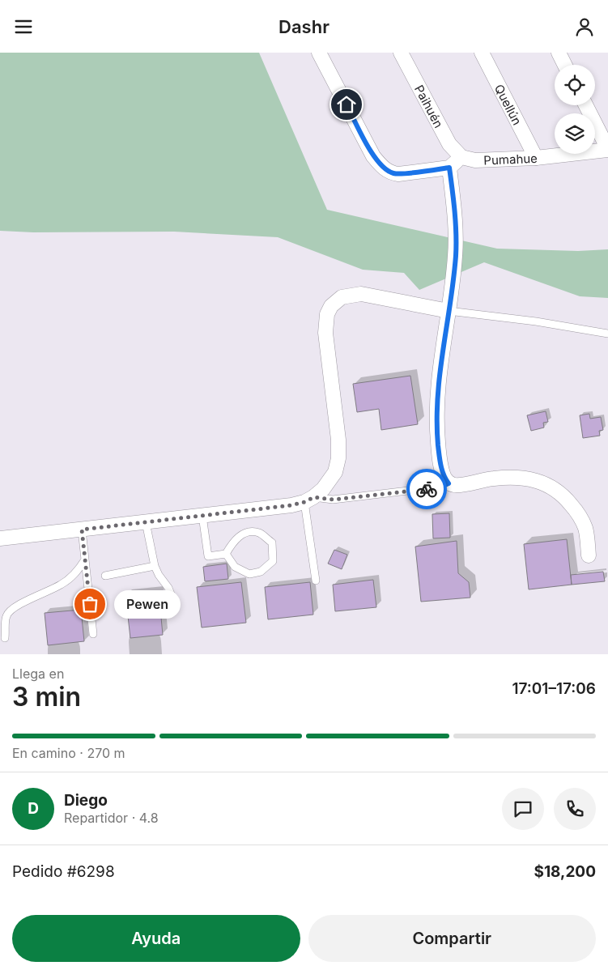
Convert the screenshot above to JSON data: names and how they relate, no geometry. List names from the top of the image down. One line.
{"streets":{"street":["Quellún","Paihuén","Pumahue"]},"crossings":[["Quellún","Pumahue"],["Paihuén","Pumahue"]],"places":["Pewen"],"page":{"header":"Dashr","bubble":"Pewen","heading":["3 min","Llega en","17:01–17:06"],"panel":["Diego","Repartidor · 4.8","Pedido #6298","$18,200"],"bar":"En camino · 270 m","round":"D","buttons":["Ayuda","Compartir"]}}
